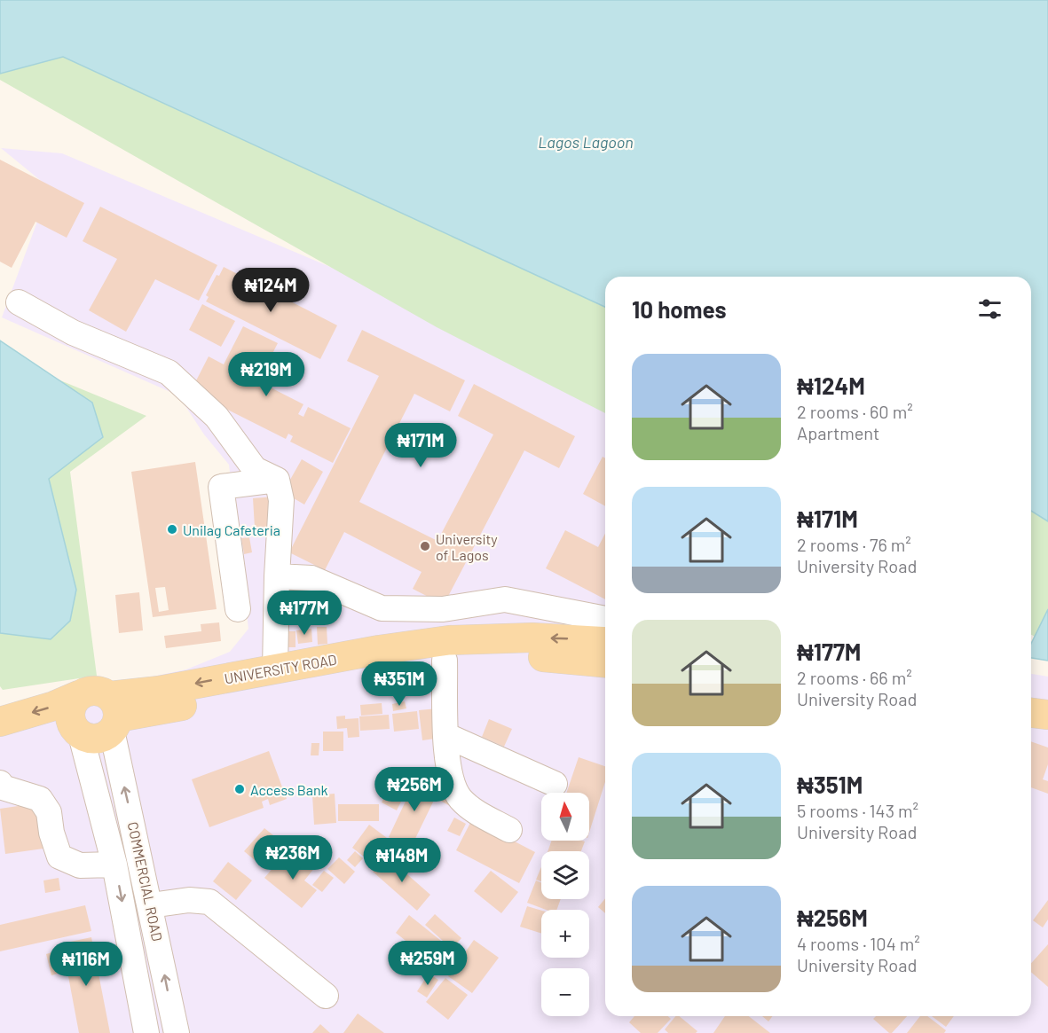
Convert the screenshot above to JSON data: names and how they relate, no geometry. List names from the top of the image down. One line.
{"streets":{"main road":["UNIVERSITY ROAD"],"street":["COMMERCIAL ROAD"]},"crossings":[["UNIVERSITY ROAD","COMMERCIAL ROAD"]],"water":["Lagos Lagoon"],"places":["Unilag Cafeteria","University of Lagos","Access Bank"],"north":"top","page":{"price":["₦124M","₦219M","₦171M","₦177M","₦351M","₦256M","₦236M","₦148M","₦259M","₦116M"],"heading":"10 homes","list":[{"name":"₦124M","note":"2 rooms · 60 m² · Apartment"},{"name":"₦171M","note":"2 rooms · 76 m² · University Road"},{"name":"₦177M","note":"2 rooms · 66 m² · University Road"},{"name":"₦351M","note":"5 rooms · 143 m² · University Road"},{"name":"₦256M","note":"4 rooms · 104 m² · University Road"}],"map_buttons":["+","−"]}}
